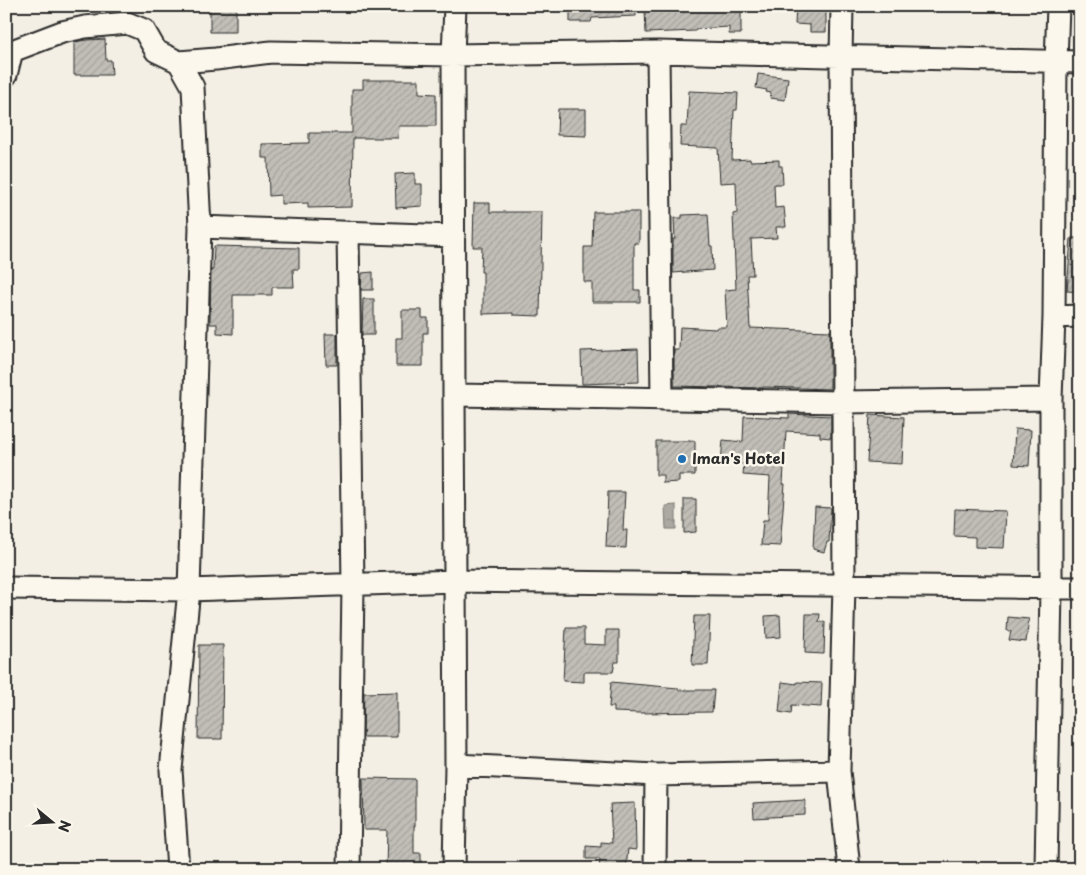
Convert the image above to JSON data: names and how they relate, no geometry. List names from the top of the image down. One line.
{"places":["Iman's Hotel"],"north":"right"}
